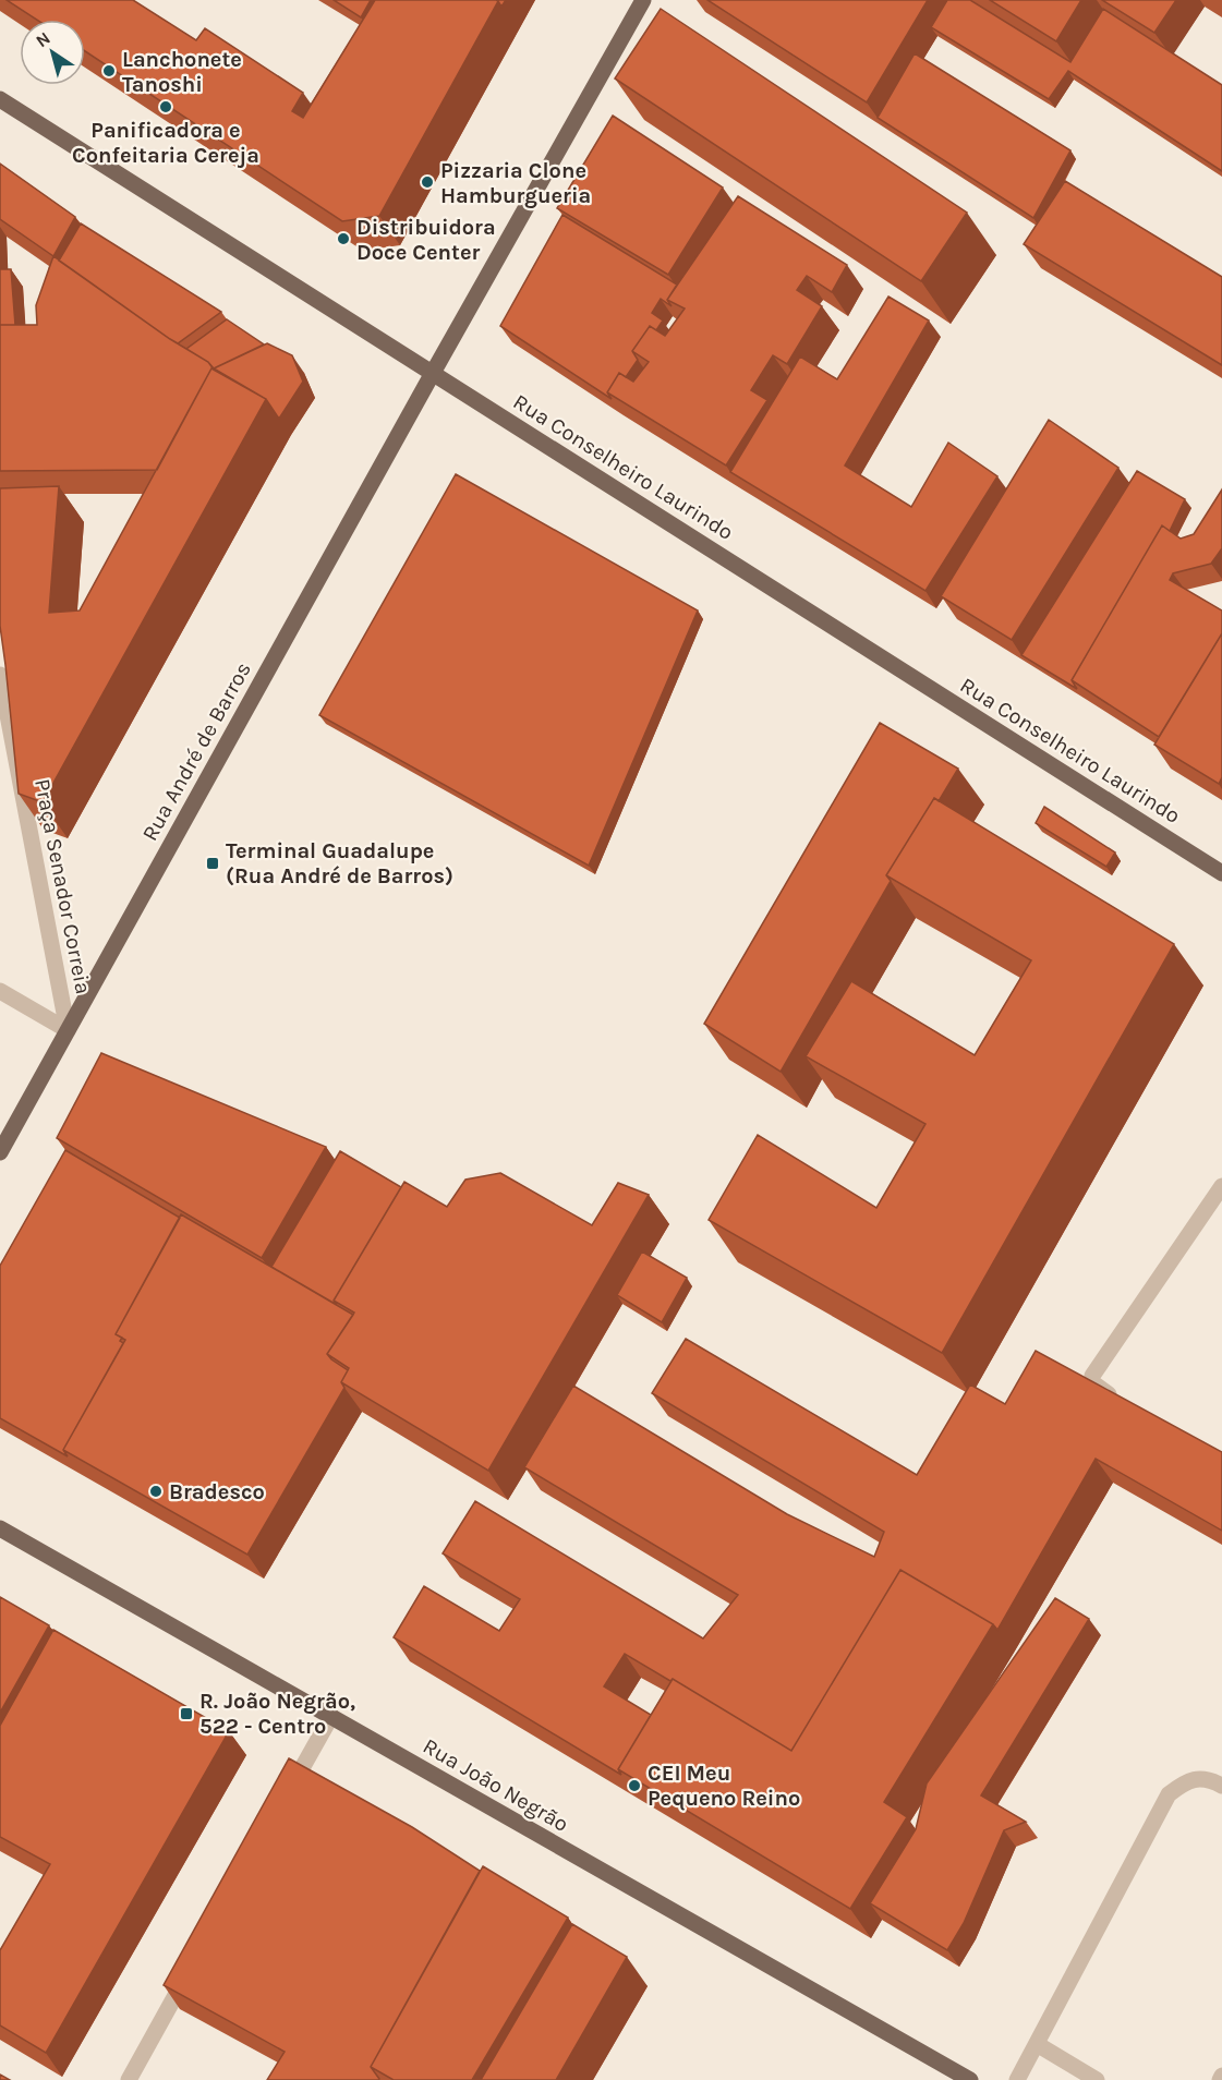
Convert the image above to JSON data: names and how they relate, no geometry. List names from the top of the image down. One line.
{"streets":{"main road":["Rua Conselheiro Laurindo","Rua André de Barros","Rua João Negrão"],"street":["Praça Senador Correia"]},"crossings":[["Rua Conselheiro Laurindo","Rua André de Barros"],["Rua André de Barros","Praça Senador Correia"]],"places":{"other":["Lanchonete Tanoshi","Panificadora e Confeitaria Cereja","Pizzaria Clone Hamburgueria","Distribuidora Doce Center","Bradesco","CEI Meu Pequeno Reino"],"transit":["Terminal Guadalupe (Rua André de Barros)","R. João Negrão, 522 - Centro"]},"north":"top left"}
